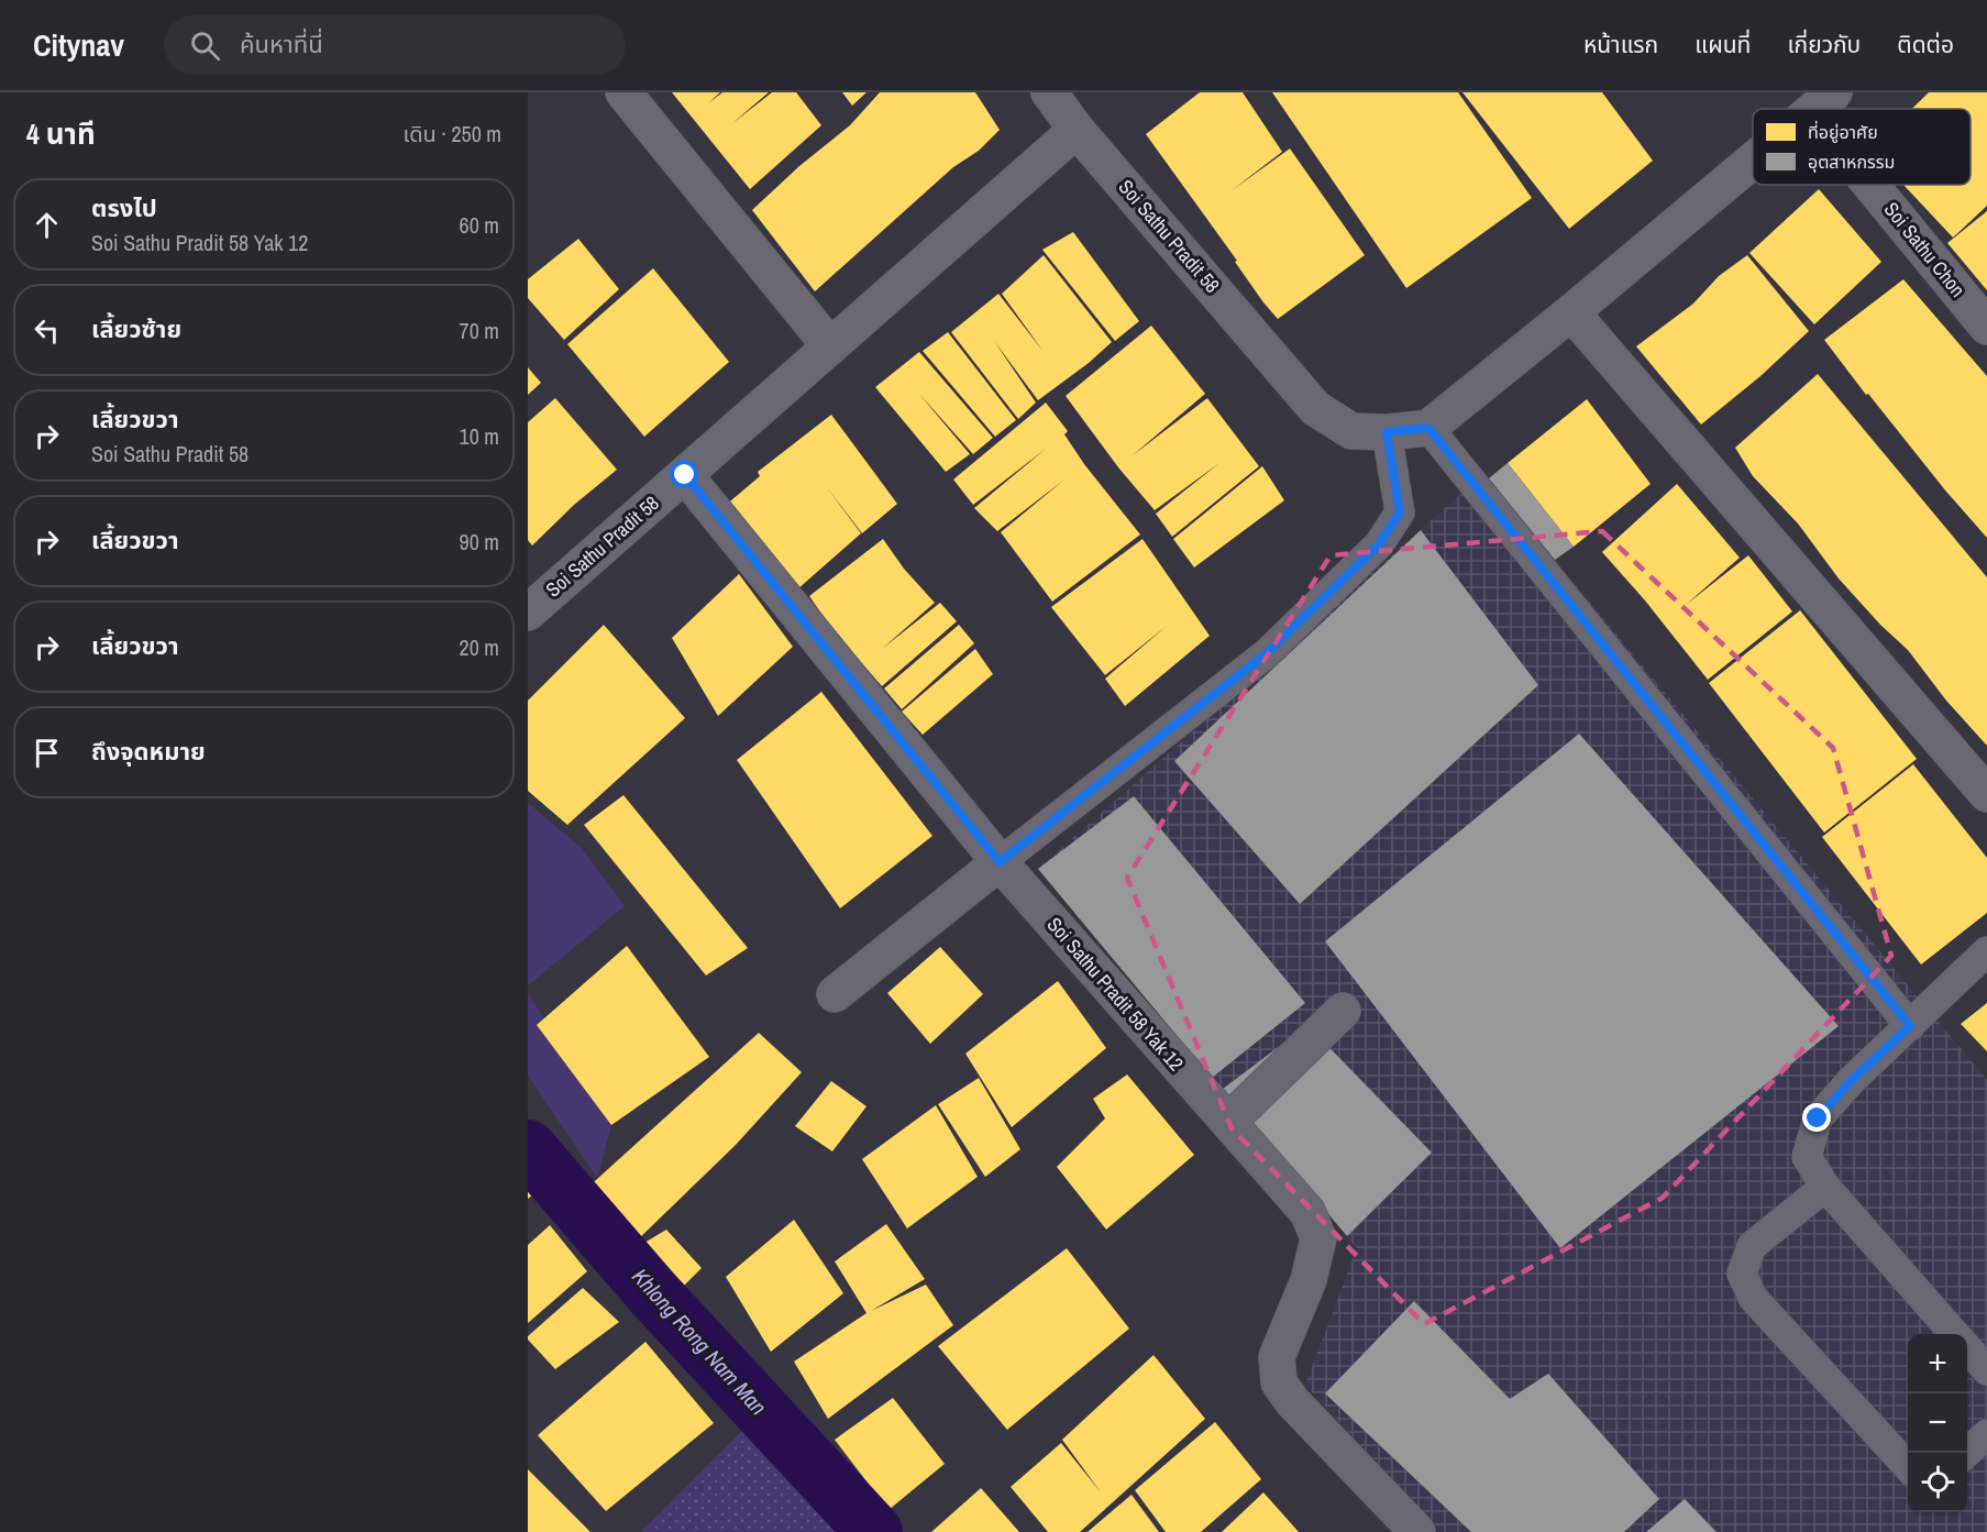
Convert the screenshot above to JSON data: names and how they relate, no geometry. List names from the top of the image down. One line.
{"streets":{"street":["Soi Sathu Pradit 58","Soi Sathu Chon","Soi Sathu Pradit 58 Yak 12"]},"crossings":[["Soi Sathu Pradit 58","Soi Sathu Pradit 58 Yak 12"]],"water":["Khlong Rong Nam Man"],"legend":["ที่อยู่อาศัย","อุตสาหกรรม"],"page":{"header":"Citynav","search":"ค้นหาที่นี่","nav":["หน้าแรก","แผนที่","เกี่ยวกับ","ติดต่อ"],"heading":["4 นาที","เดิน · 250 m"],"list":[["ตรงไป","Soi Sathu Pradit 58 Yak 12","60 m"],["เลี้ยวซ้าย","70 m"],["เลี้ยวขวา","Soi Sathu Pradit 58","10 m"],["เลี้ยวขวา","90 m"],["เลี้ยวขวา","20 m"],"ถึงจุดหมาย"],"map_buttons":["+","−"]}}
